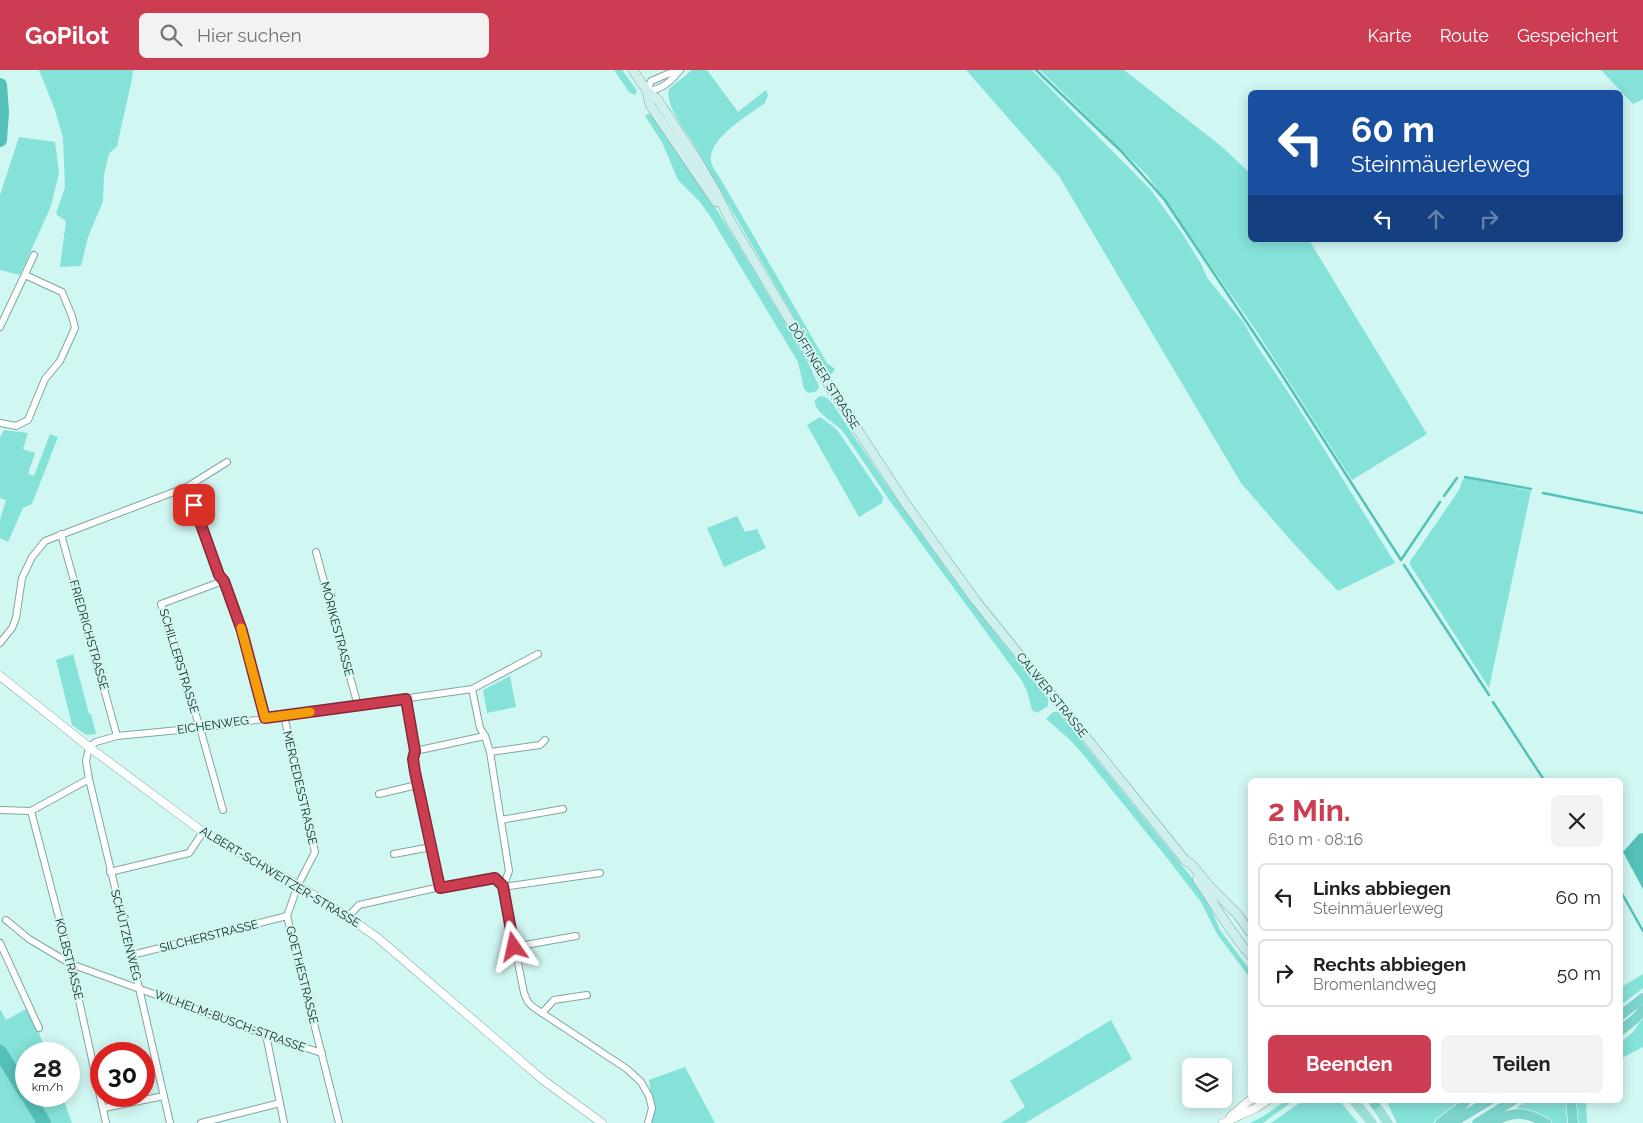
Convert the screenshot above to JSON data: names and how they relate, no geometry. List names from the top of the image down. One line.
{"streets":{"main road":["DÖFFINGER STRASSE","CALWER STRASSE"],"street":["MÖRIKESTRASSE","FRIEDRICHSTRASSE","SCHILLERSTRASSE","EICHENWEG","MERCEDESSTRASSE","ALBERT-SCHWEITZER-STRASSE","SCHÜTZENWEG","SILCHERSTRASSE","KOLBSTRASSE","GOETHESTRASSE","WILHELM-BUSCH-STRASSE"]},"crossings":[["DÖFFINGER STRASSE","CALWER STRASSE"],["MÖRIKESTRASSE","EICHENWEG"],["FRIEDRICHSTRASSE","EICHENWEG"],["SCHILLERSTRASSE","EICHENWEG"],["EICHENWEG","MERCEDESSTRASSE"],["EICHENWEG","ALBERT-SCHWEITZER-STRASSE"],["EICHENWEG","SCHÜTZENWEG"],["MERCEDESSTRASSE","ALBERT-SCHWEITZER-STRASSE"],["MERCEDESSTRASSE","GOETHESTRASSE"],["ALBERT-SCHWEITZER-STRASSE","SCHÜTZENWEG"],["ALBERT-SCHWEITZER-STRASSE","GOETHESTRASSE"],["SCHÜTZENWEG","SILCHERSTRASSE"],["SCHÜTZENWEG","WILHELM-BUSCH-STRASSE"],["SILCHERSTRASSE","GOETHESTRASSE"],["KOLBSTRASSE","WILHELM-BUSCH-STRASSE"],["GOETHESTRASSE","WILHELM-BUSCH-STRASSE"]],"page":{"header":"GoPilot","search":"Hier suchen","nav":["Karte","Route","Gespeichert"],"turn":["60 m","Steinmäuerleweg"],"heading":["2 Min.","610 m · 08:16"],"list":[{"name":"Links abbiegen","note":"Steinmäuerleweg","value":"60 m"},{"name":"Rechts abbiegen","note":"Bromenlandweg","value":"50 m"}],"buttons":["Beenden","Teilen"],"speed":"28 km/h","limit":"30"}}
